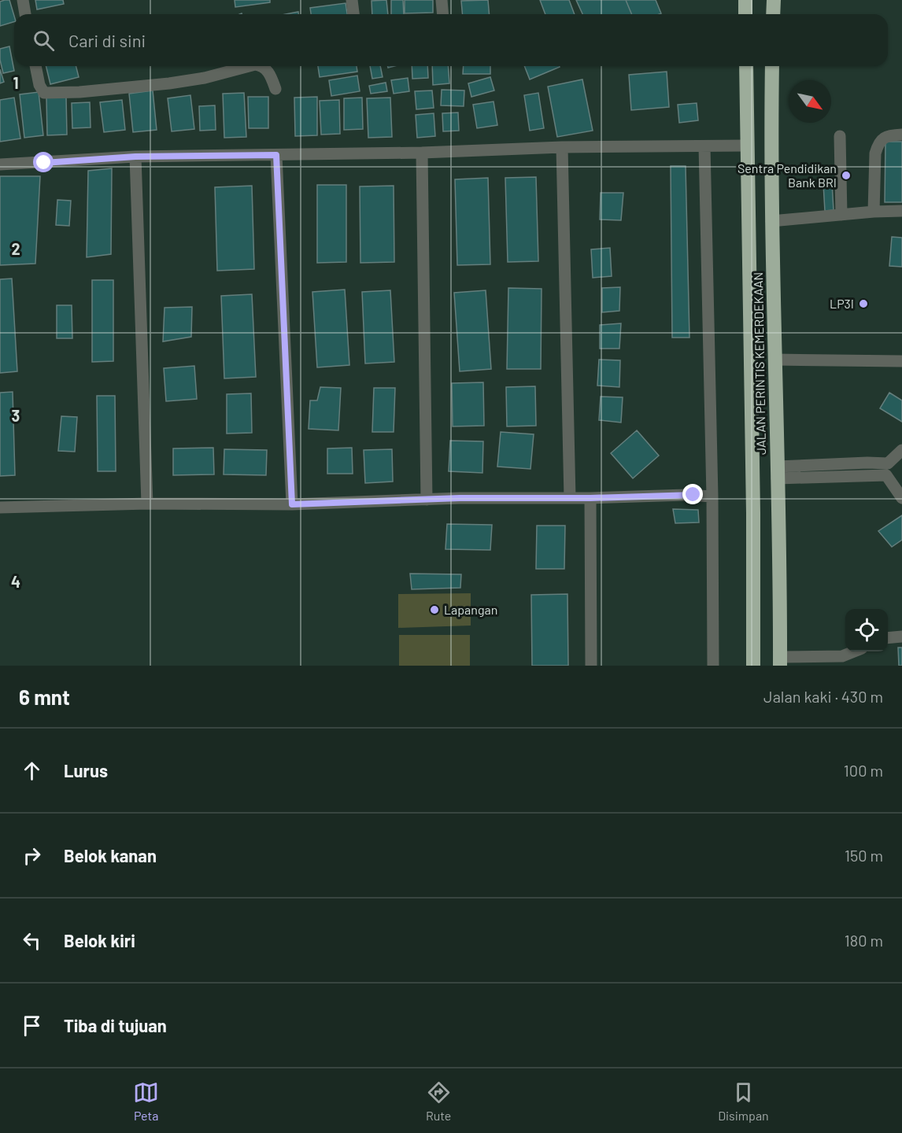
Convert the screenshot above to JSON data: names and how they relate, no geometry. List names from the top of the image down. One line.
{"streets":{"highway":["JALAN PERINTIS KEMERDEKAAN"]},"places":["Sentra Pendidikan Bank BRI","LP3I","Lapangan"],"north":"bottom right","page":{"search":"Cari di sini","heading":["6 mnt","Jalan kaki · 430 m"],"list":[["Lurus","100 m"],["Belok kanan","150 m"],["Belok kiri","180 m"],"Tiba di tujuan"],"nav":["Peta","Rute","Disimpan"]},"grid":{"rows":["1","2","3","4"]}}
